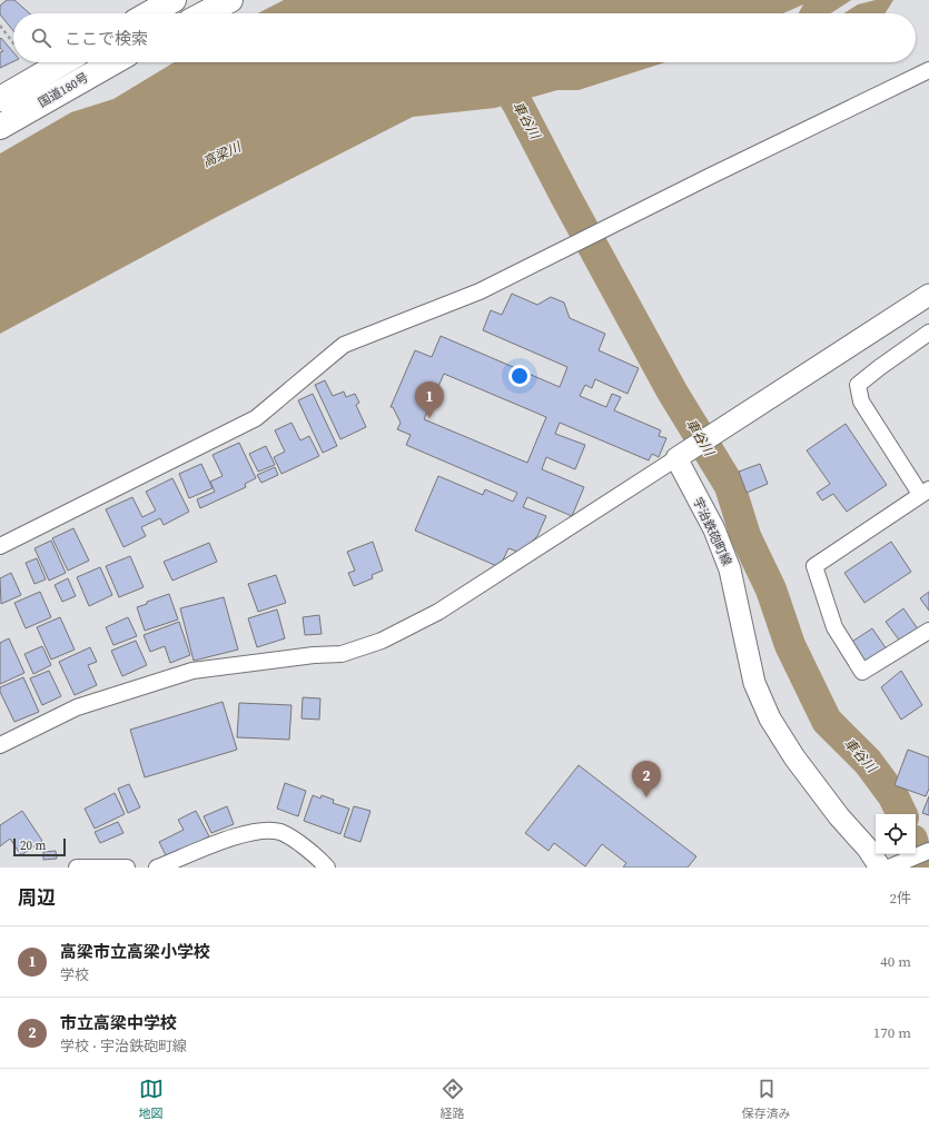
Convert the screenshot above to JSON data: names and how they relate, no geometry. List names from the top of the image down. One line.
{"streets":{"highway":["国道180号"],"main road":["宇治鉄砲町線"]},"water":["車谷川","高梁川"],"scale_bar":"20 m","page":{"search":"ここで検索","pins":["1","2"],"scale":"20 m","heading":["周辺","2件"],"list":[{"mark":"1","name":"高梁市立高梁小学校","note":"学校","value":"40 m"},{"mark":"2","name":"市立高梁中学校","note":"学校 · 宇治鉄砲町線","value":"170 m"}],"nav":["地図","経路","保存済み"]}}
